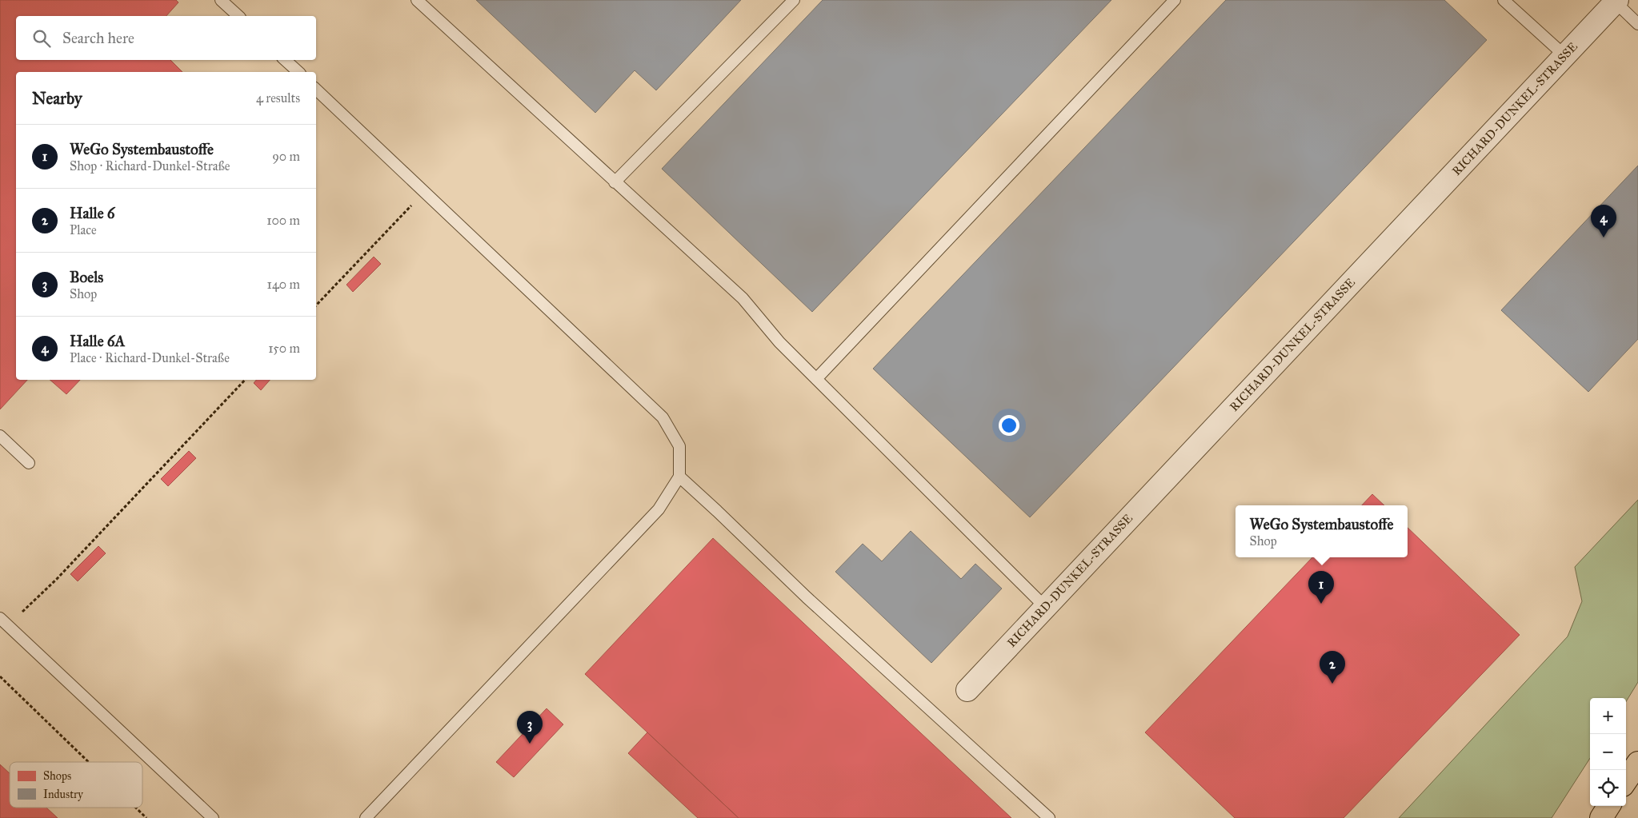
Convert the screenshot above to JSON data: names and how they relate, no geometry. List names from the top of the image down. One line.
{"streets":{"street":["RICHARD-DUNKEL-STRASSE"]},"legend":["Shops","Industry"],"page":{"search":"Search here","heading":["Nearby","4 results"],"list":[{"mark":"1","name":"WeGo Systembaustoffe","note":"Shop · Richard-Dunkel-Straße","value":"90 m"},{"mark":"2","name":"Halle 6","note":"Place","value":"100 m"},{"mark":"3","name":"Boels","note":"Shop","value":"140 m"},{"mark":"4","name":"Halle 6A","note":"Place · Richard-Dunkel-Straße","value":"150 m"}],"pins":["4","1","2","3"],"popup":["WeGo Systembaustoffe","Shop"],"map_buttons":["+","−"]}}
